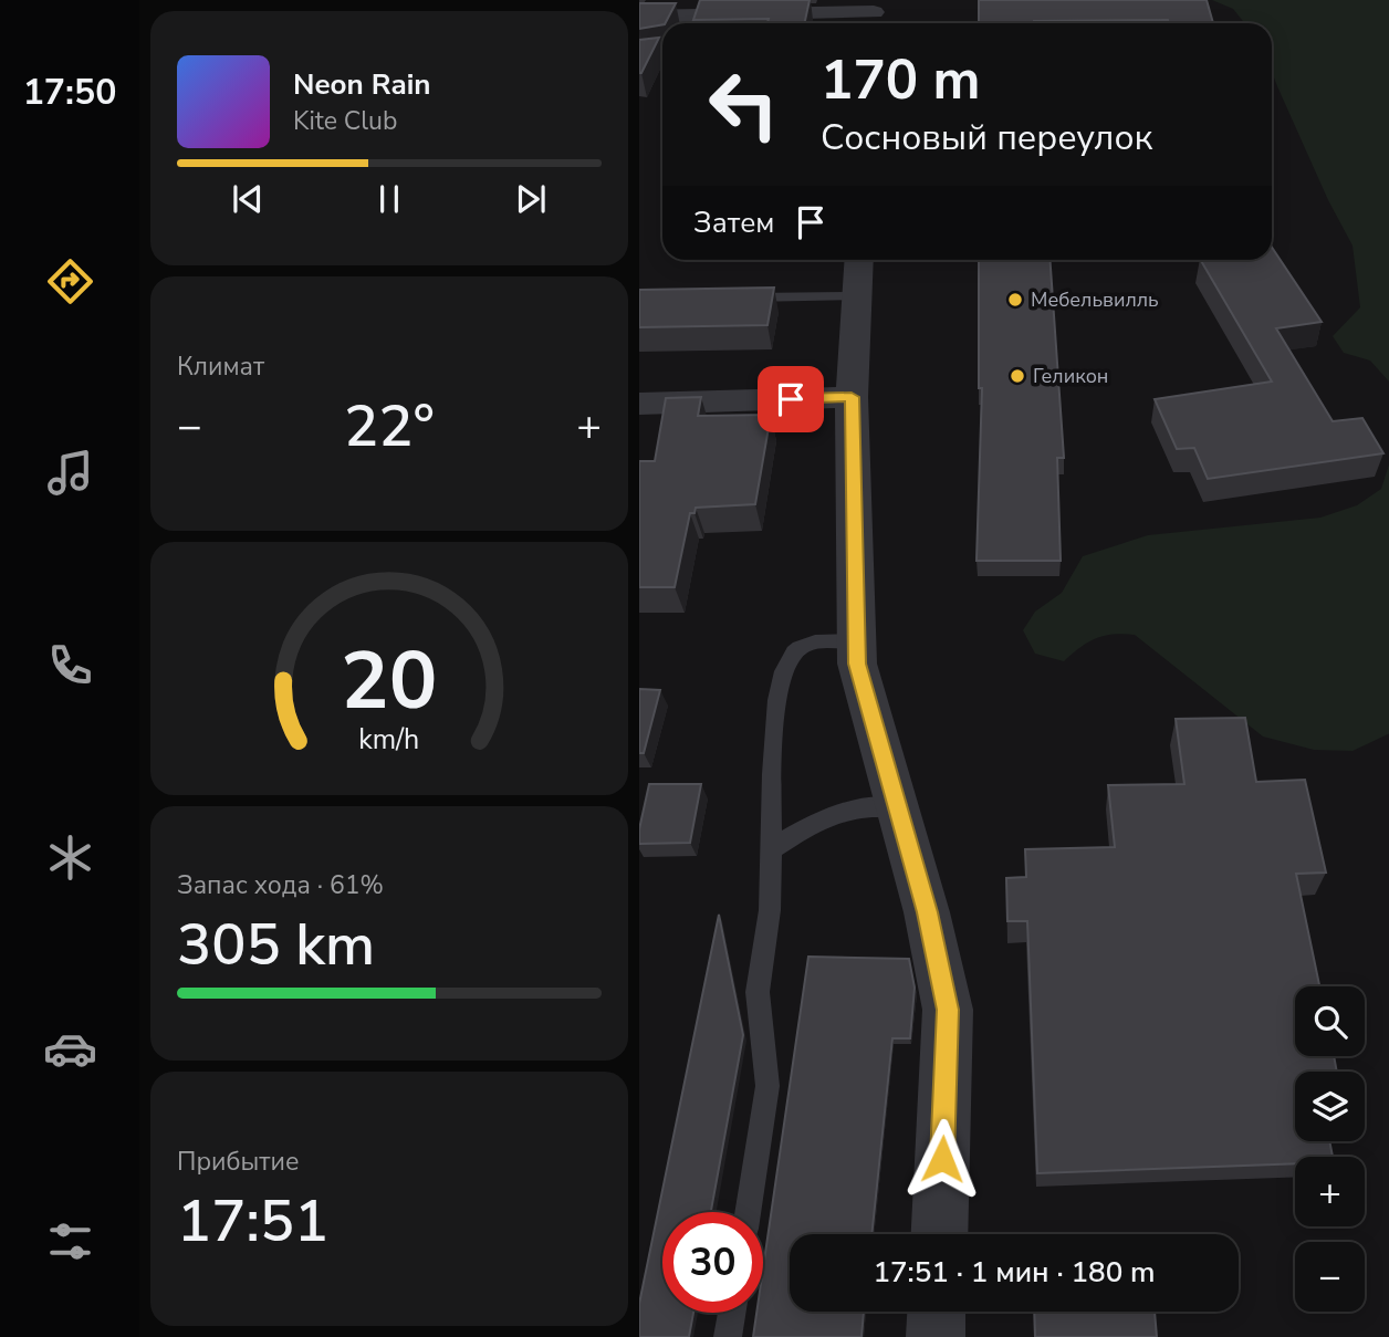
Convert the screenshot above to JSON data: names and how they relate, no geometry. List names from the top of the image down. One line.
{"places":["Мебельвилль","Геликон"],"page":{"tabs":"17:50","turn":["170 m","Сосновый переулок"],"song":["Neon Rain","Kite Club"],"then":"Затем","tile":["Климат",["Запас хода · 61%","305 km"],["Прибытие","17:51"]],"heat":["−","22°","+"],"map_buttons":["+","−"],"limit":"30","trip":"17:51 · 1 мин · 180 m","gauge":["20","km/h"]}}
